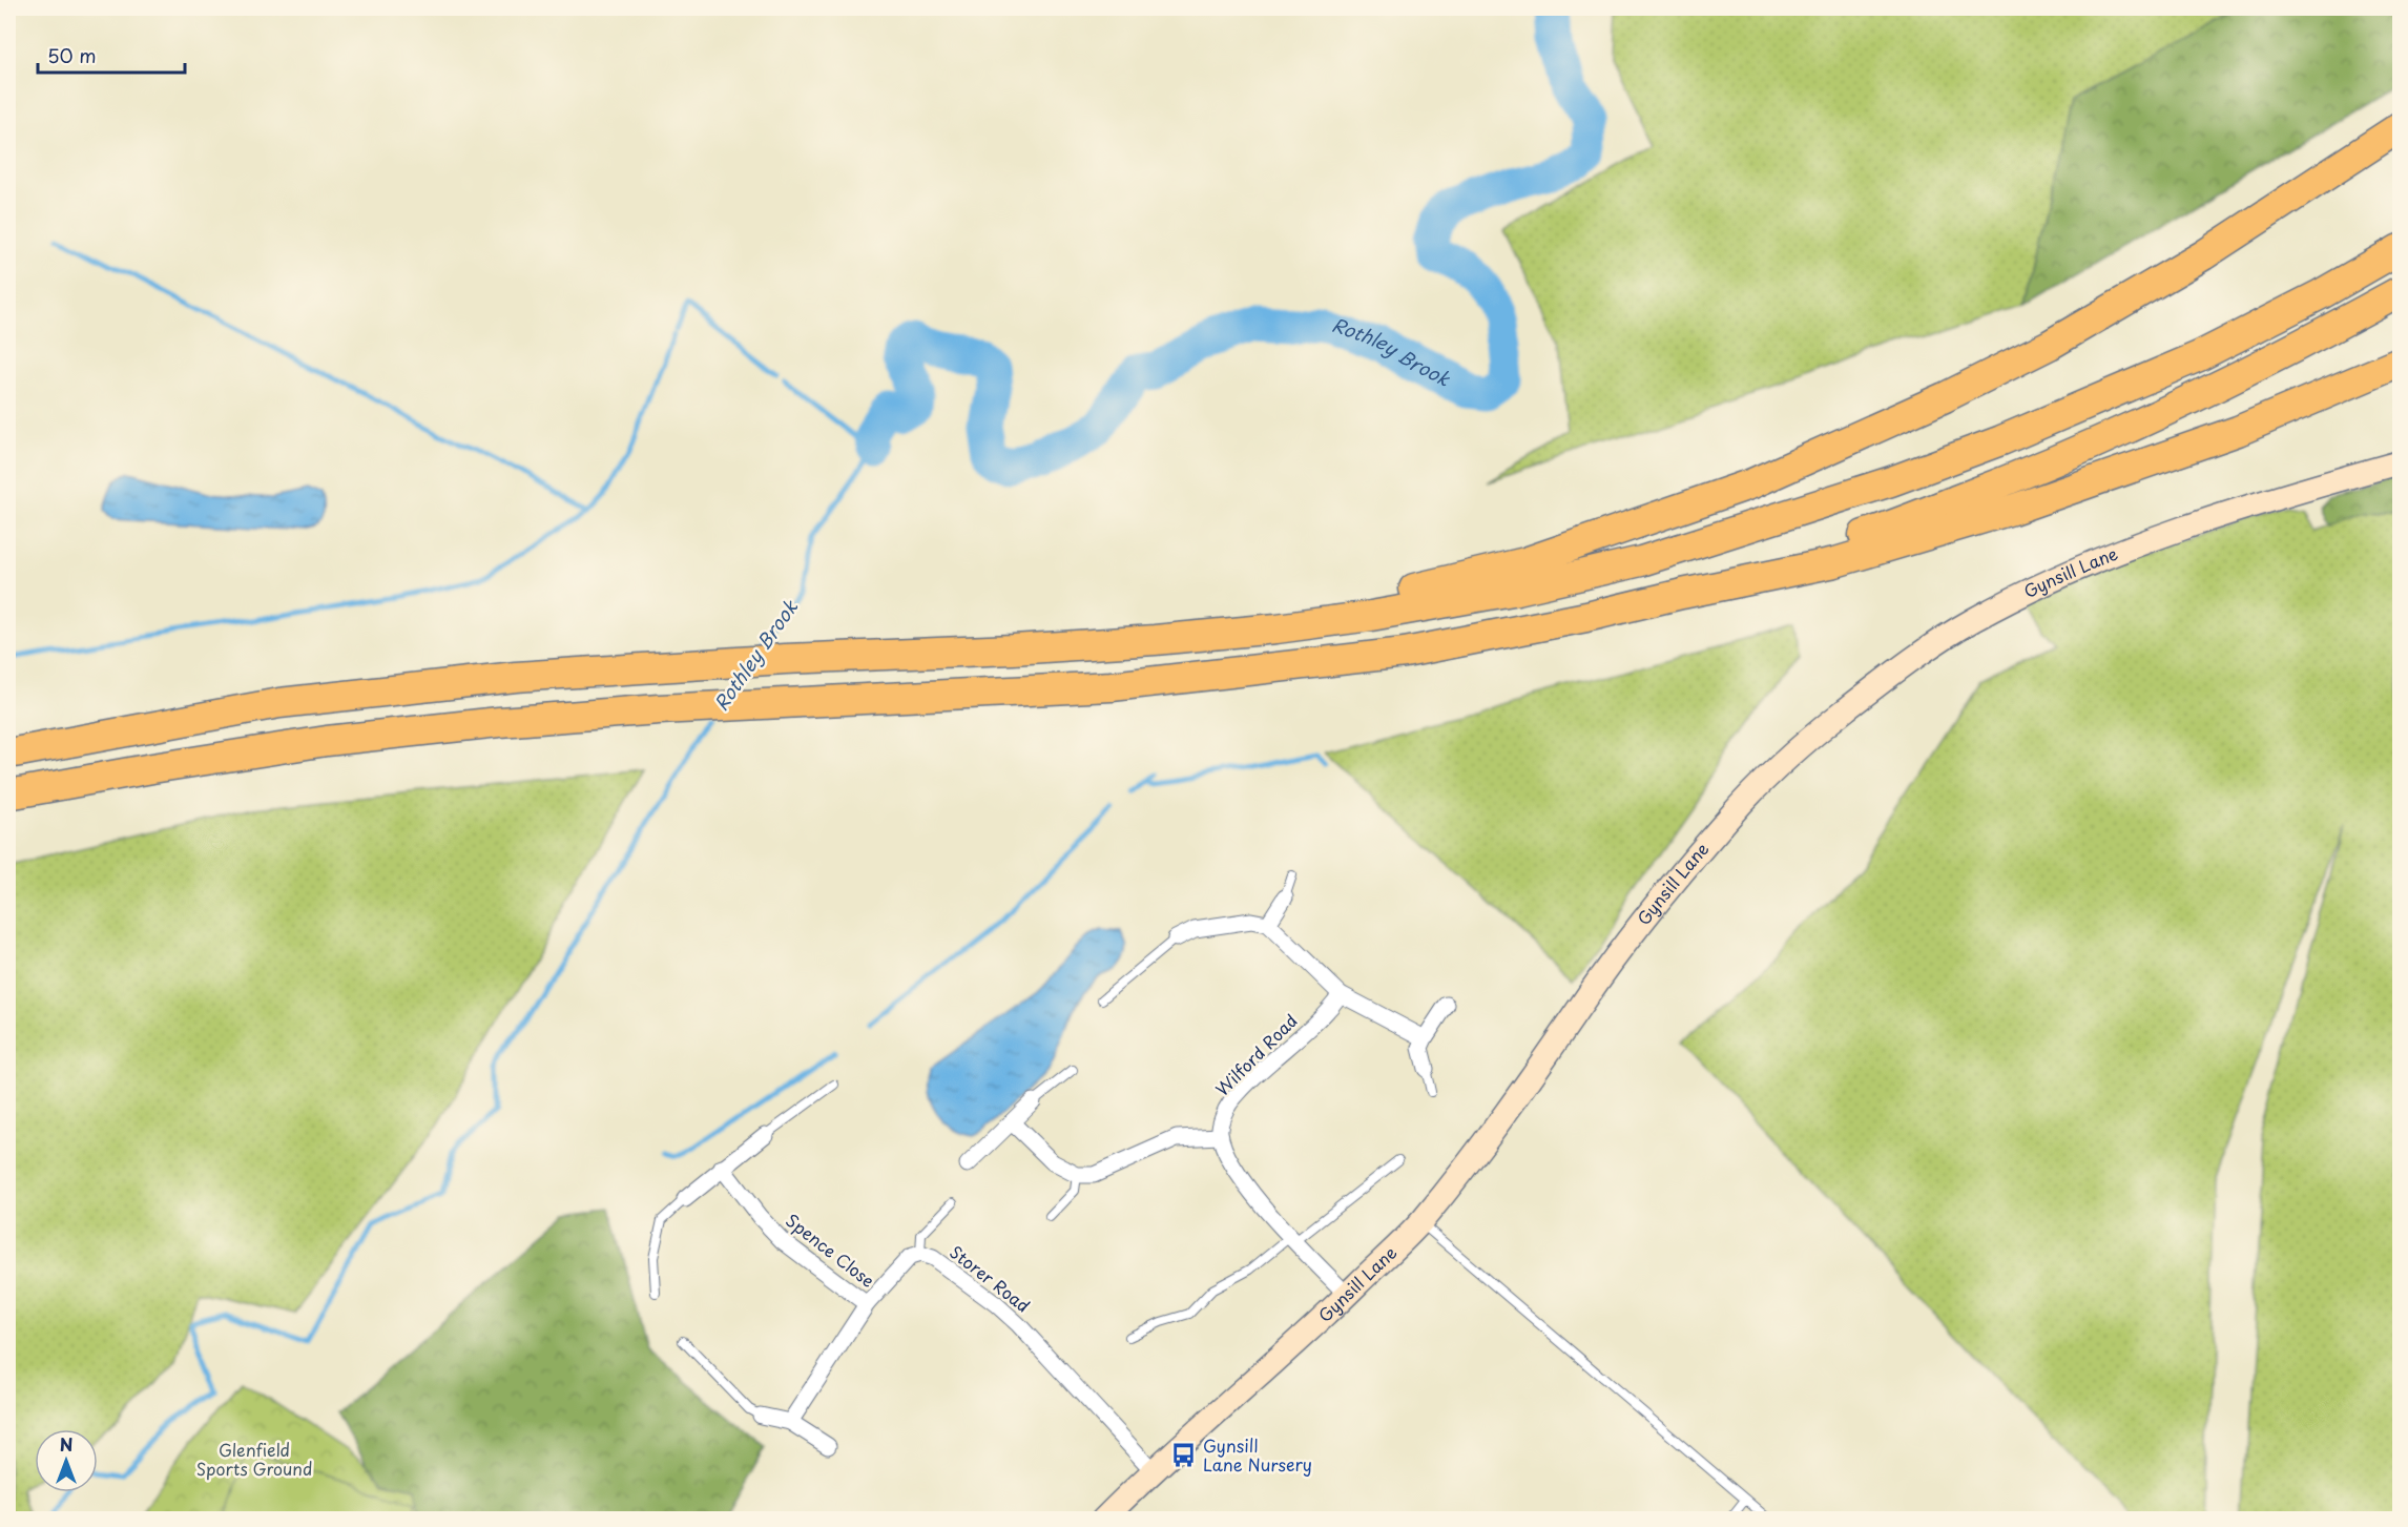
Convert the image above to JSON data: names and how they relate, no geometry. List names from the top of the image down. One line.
{"streets":{"street":["Gynsill Lane","Wilford Road","Spence Close","Storer Road"]},"crossings":[["Gynsill Lane","Storer Road"],["Spence Close","Storer Road"]],"water":["Rothley Brook"],"parks":["Glenfield Sports Ground"],"places":{"bus stop":["Gynsill Lane Nursery"]},"scale_bar":"50 m","north":"top"}
